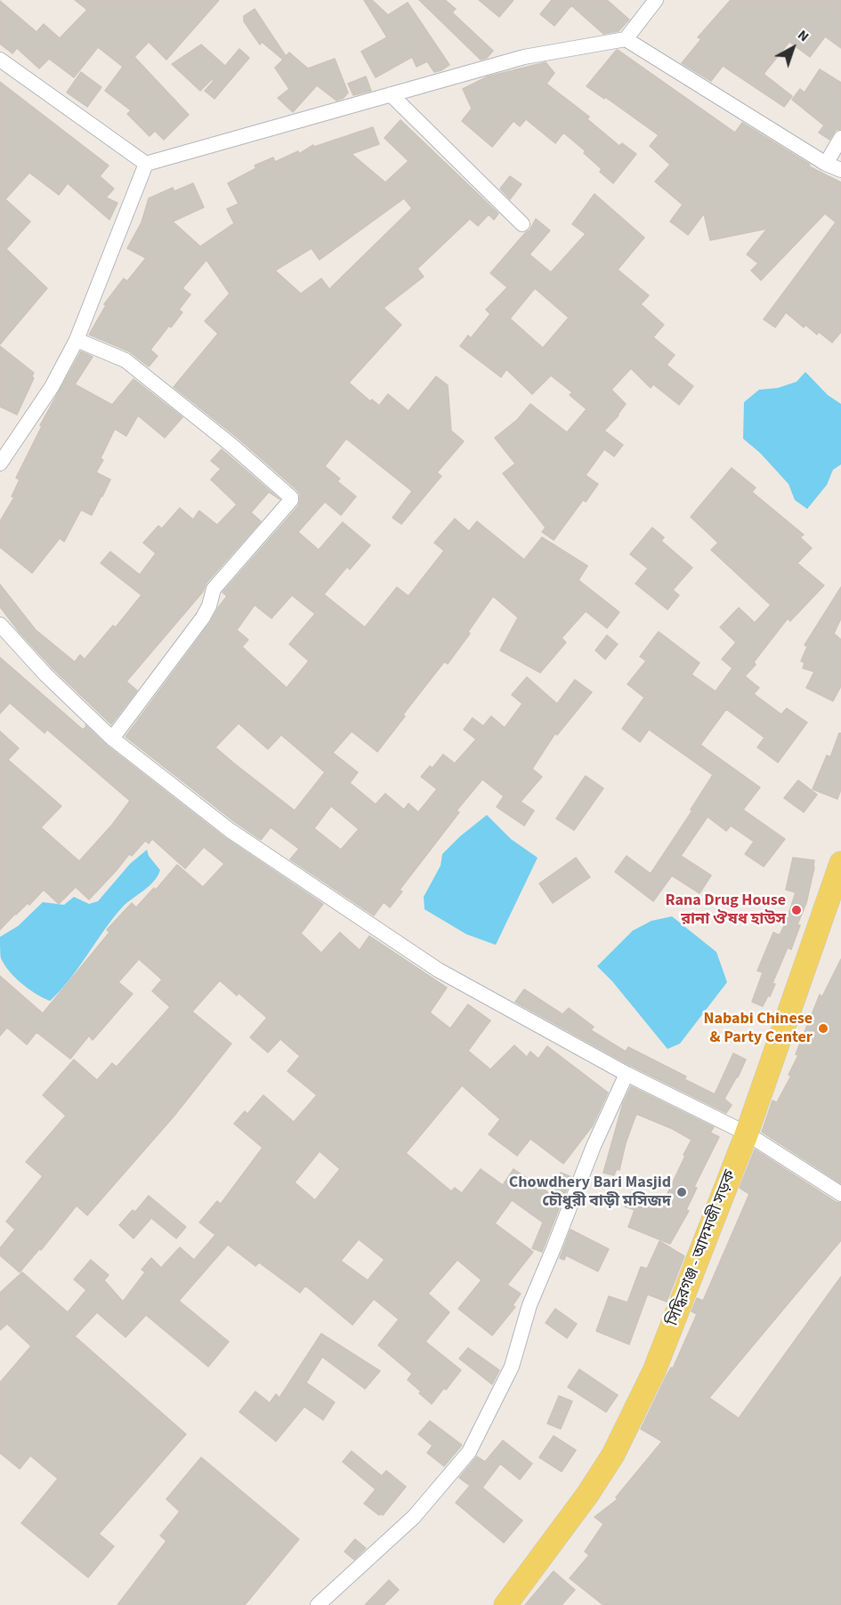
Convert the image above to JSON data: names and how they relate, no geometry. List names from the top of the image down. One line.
{"streets":{"main road":["সিদ্ধিরগঞ্জ - আদমজী সড়ক"]},"places":["Rana Drug House রানা ঔষধ হাউস","Nababi Chinese & Party Center","Chowdhery Bari Masjid চৌধুরী বাড়ী মসিজদ"],"north":"top right"}
